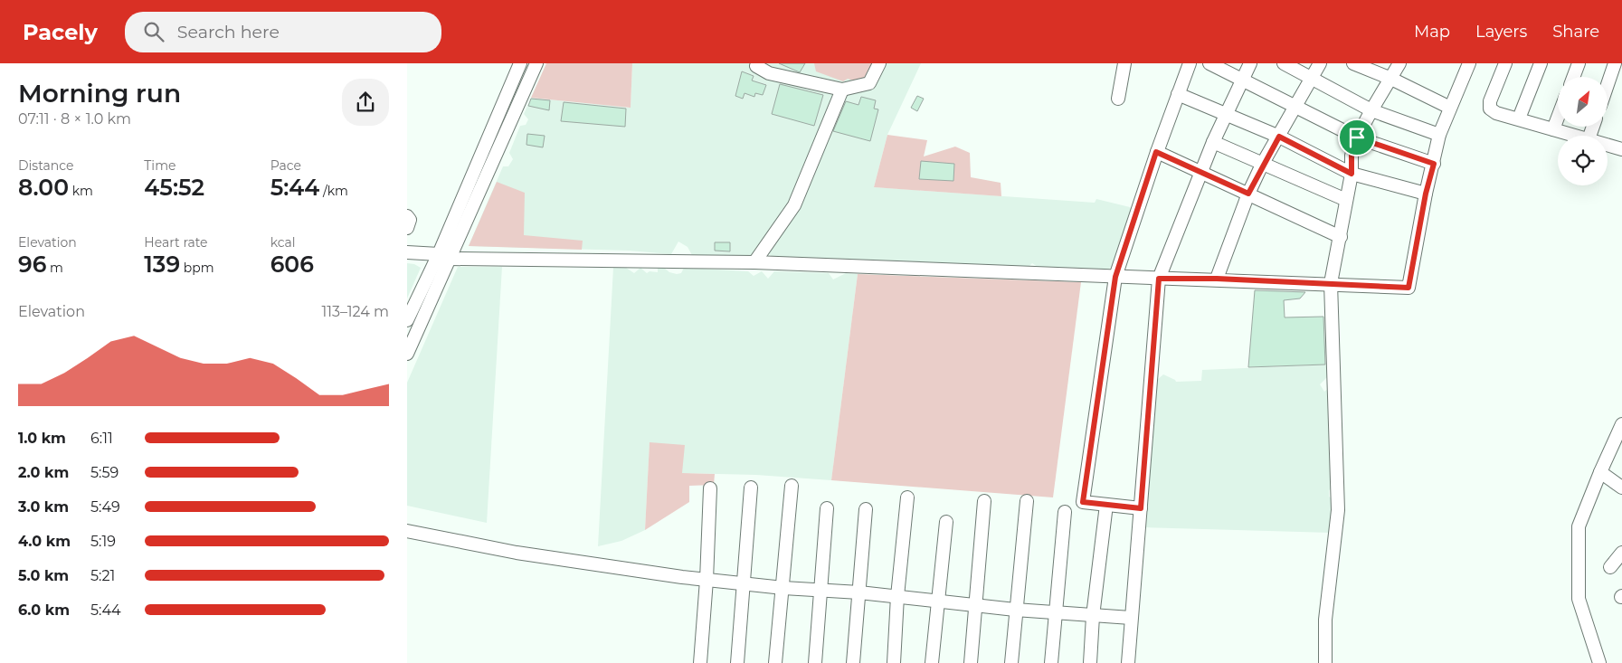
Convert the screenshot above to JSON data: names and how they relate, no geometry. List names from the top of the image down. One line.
{"north":"top right","page":{"header":"Pacely","search":"Search here","nav":["Map","Layers","Share"],"heading":["Morning run","07:11 · 8 × 1.0 km"],"stats":[["Distance","8.00 km"],["Time","45:52"],["Pace","5:44 /km"],["Elevation","96 m"],["Heart rate","139 bpm"],["kcal","606"]],"chart":["Elevation","113–124 m"],"list":[{"name":"1.0 km","note":"6:11"},{"name":"2.0 km","note":"5:59"},{"name":"3.0 km","note":"5:49"},{"name":"4.0 km","note":"5:19"},{"name":"5.0 km","note":"5:21"},{"name":"6.0 km","note":"5:44"}]}}
